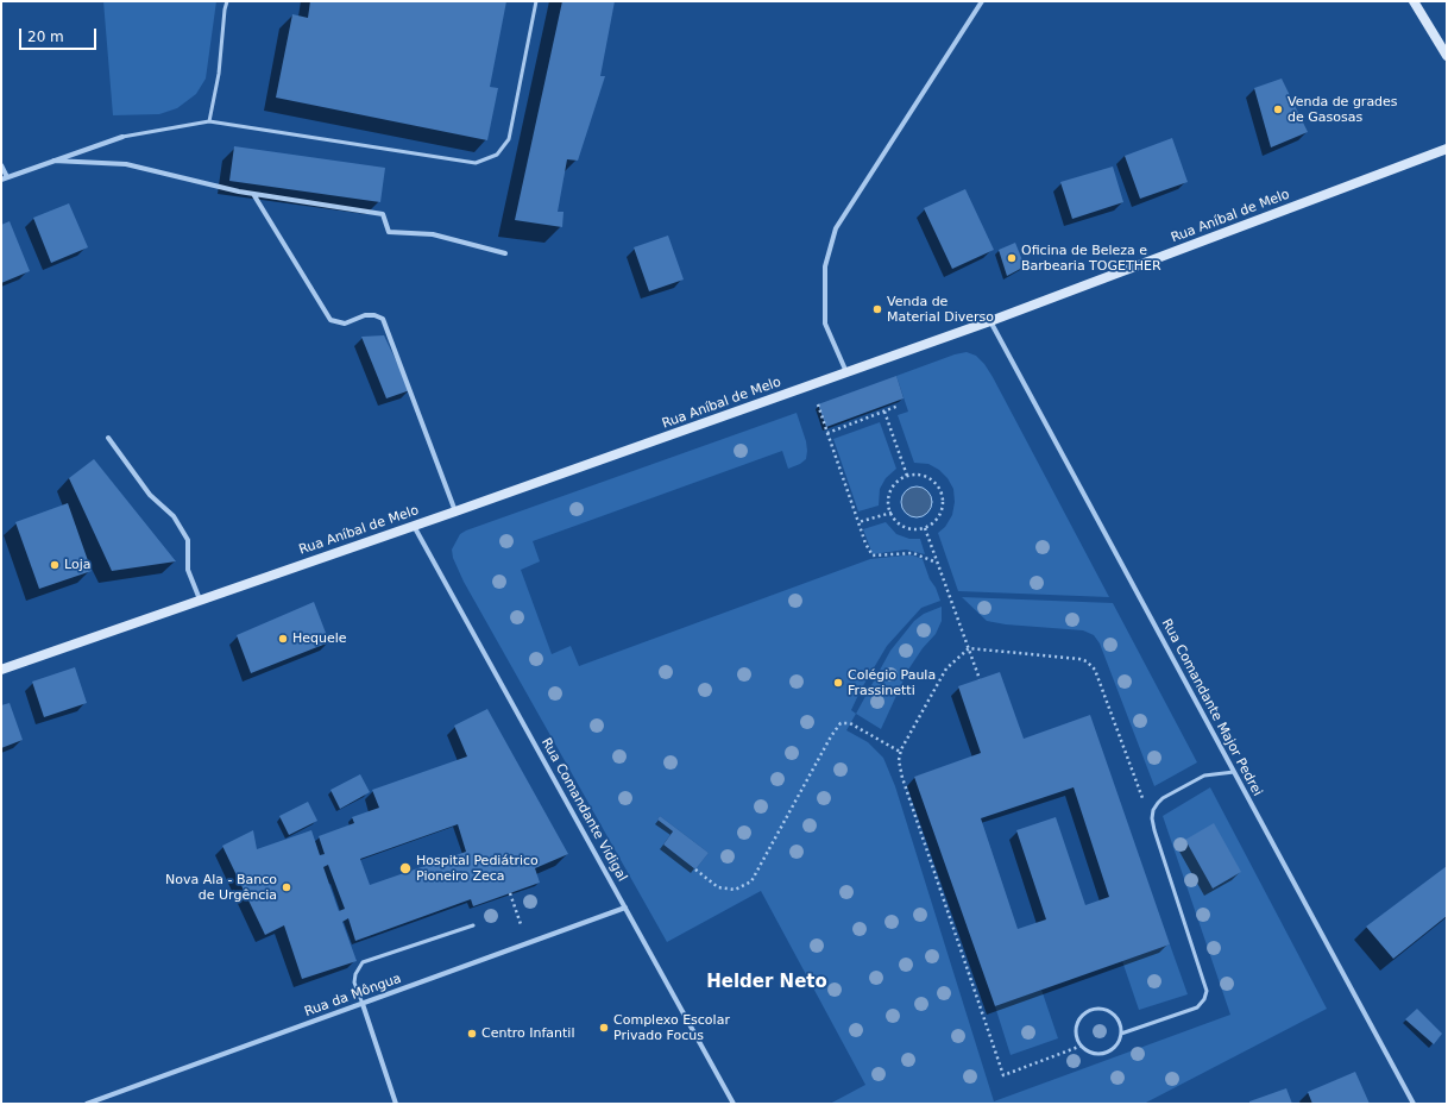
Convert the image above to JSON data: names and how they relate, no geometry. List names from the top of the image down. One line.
{"streets":{"street":["Rua Aníbal de Melo","Rua Comandante Major Pedrei","Rua Comandante Vidigal","Rua da Môngua"]},"crossings":[["Rua Aníbal de Melo","Rua Comandante Major Pedrei"],["Rua Aníbal de Melo","Rua Comandante Vidigal"],["Rua Comandante Vidigal","Rua da Môngua"]],"districts":["Helder Neto"],"places":["Venda de grades de Gasosas","Oficina de Beleza e Barbearia TOGETHER","Venda de Material Diverso","Loja","Hequele","Colégio Paula Frassinetti","Hospital Pediátrico Pioneiro Zeca","Nova Ala - Banco de Urgência","Complexo Escolar Privado Focus","Centro Infantil"],"scale_bar":"20 m"}
